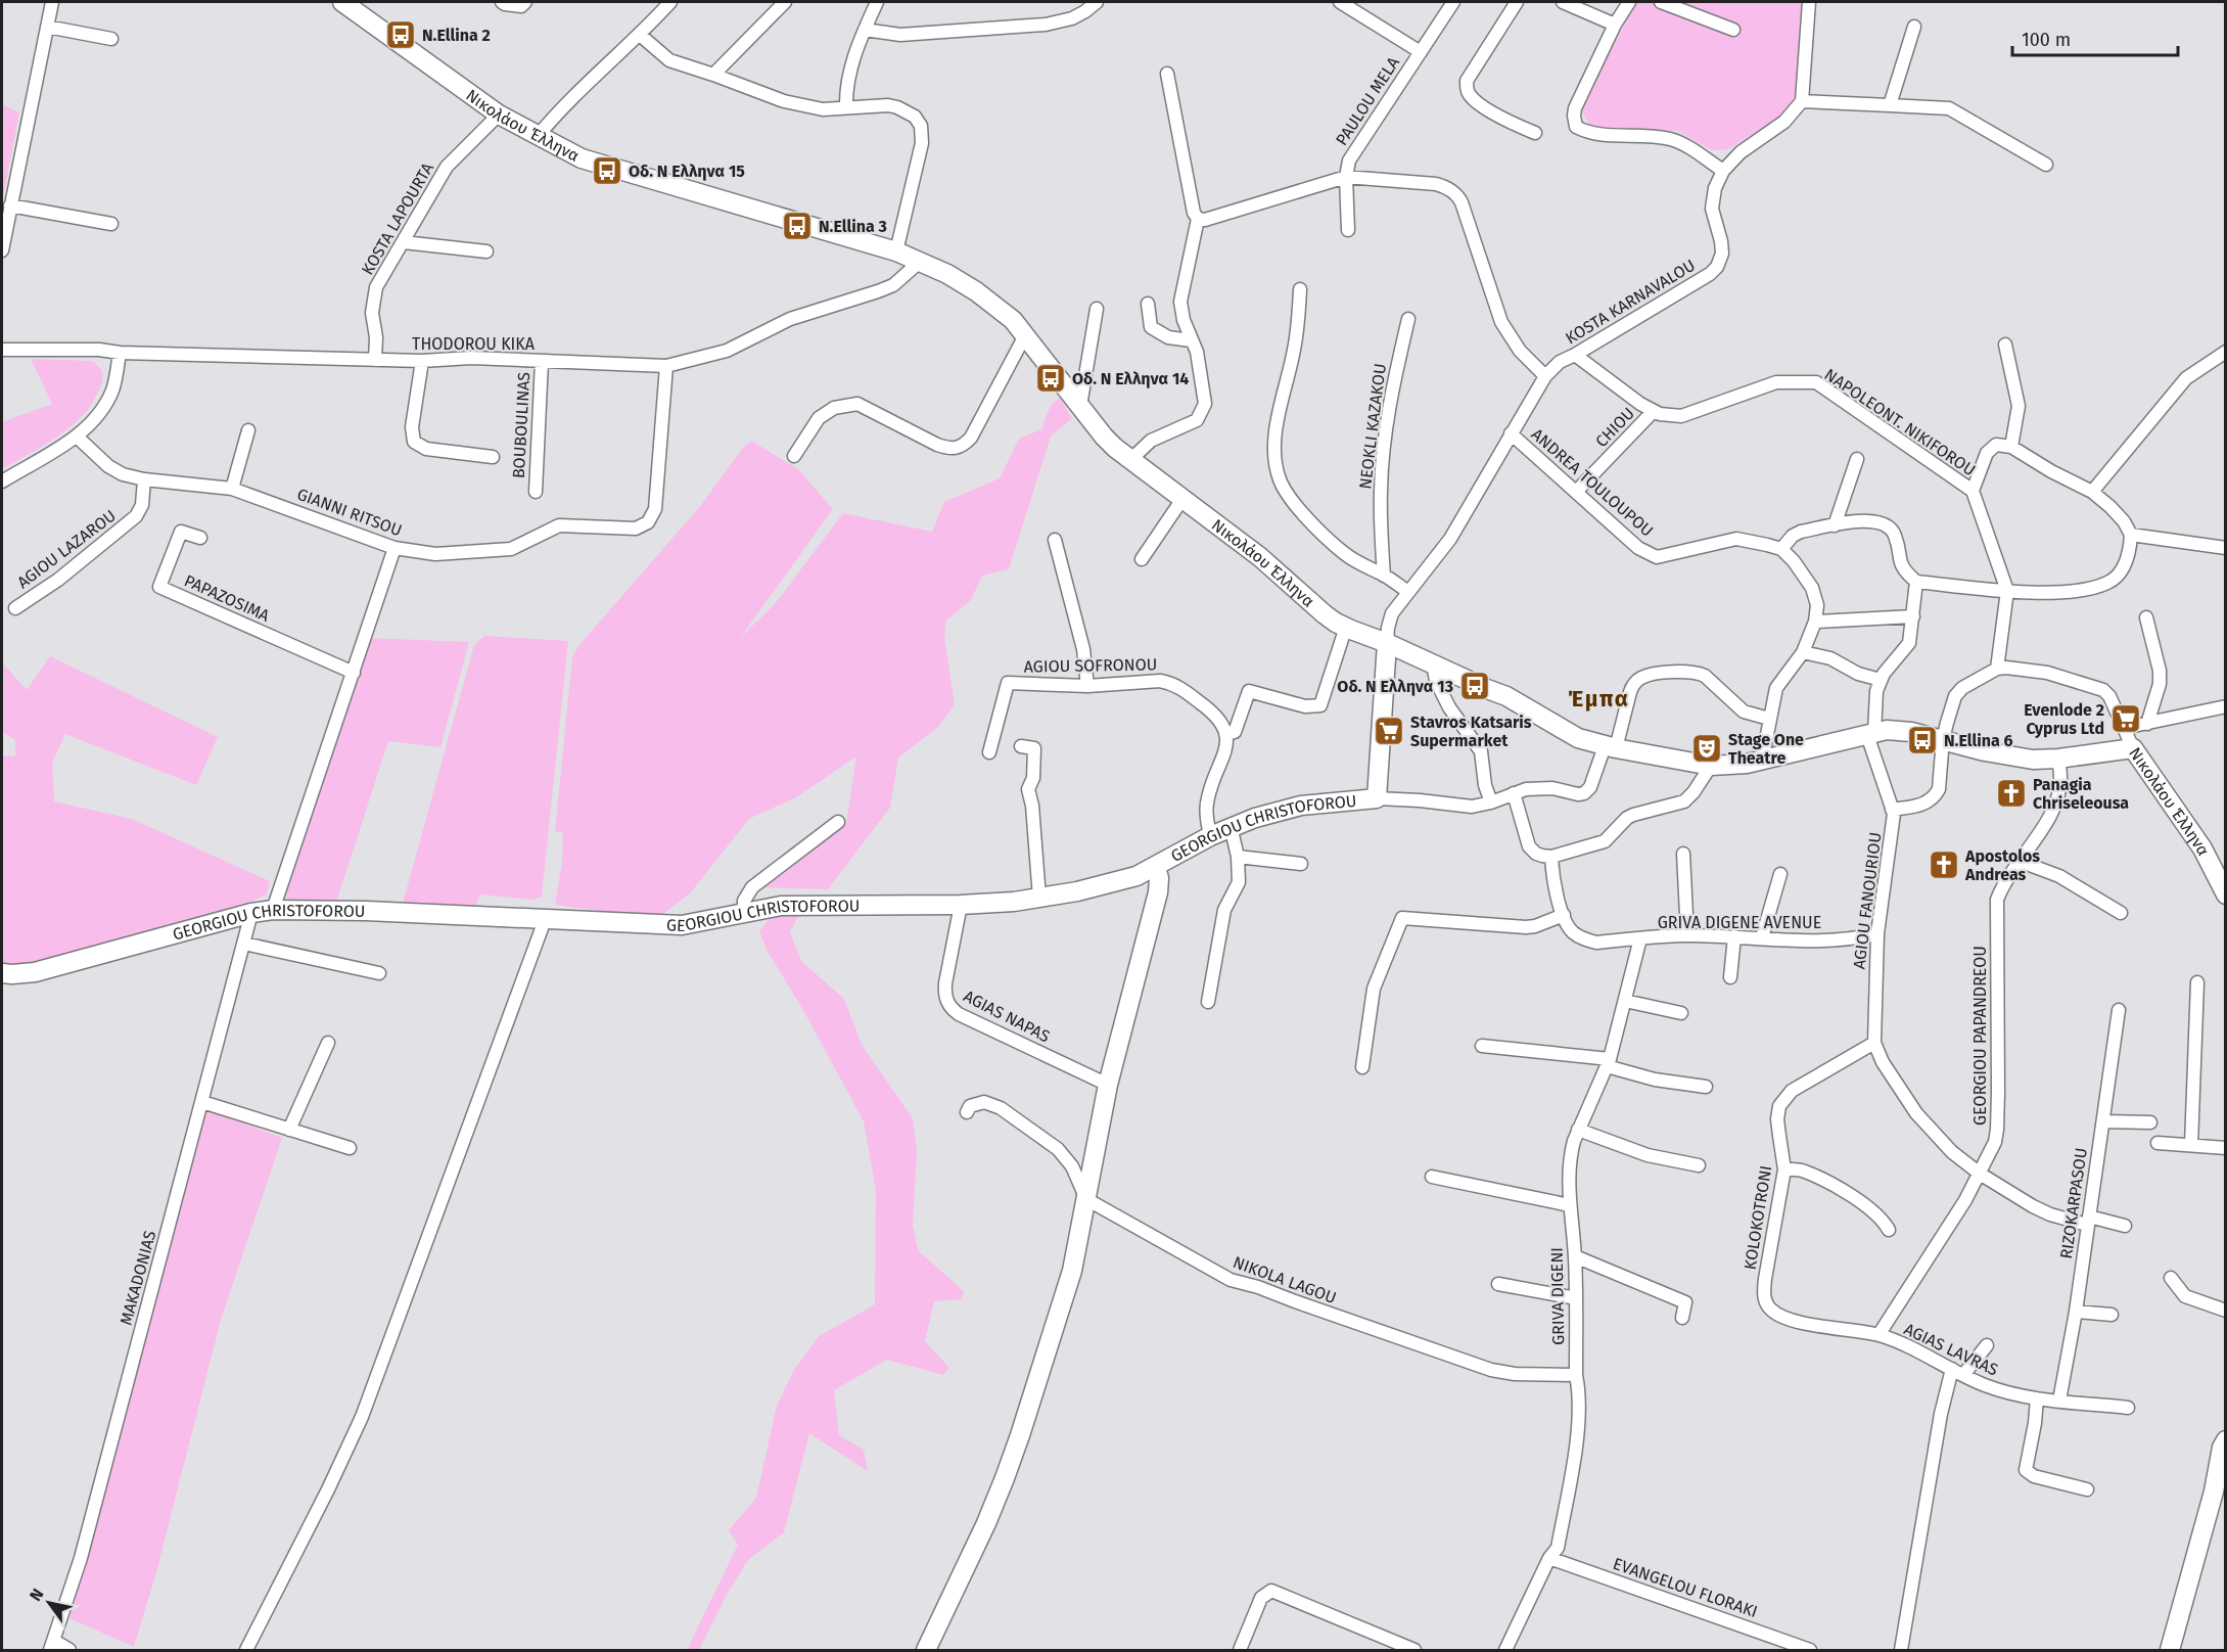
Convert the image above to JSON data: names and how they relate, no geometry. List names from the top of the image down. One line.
{"streets":{"street":["PAULOU MELA","Νικολάου Έλληνα","KOSTA LAPOURTA","KOSTA KARNAVALOU","THODOROU KIKA","NAPOLEONT. NIKIFOROU","BOUBOULINAS","NEOKLI KAZAKOU","CHIOU","ANDREA TOULOUPOU","GIANNI RITSOU","AGIOU LAZAROU","PAPAZOSIMA","AGIOU SOFRONOU","GEORGIOU CHRISTOFOROU","AGIOU FANOURIOU","GRIVA DIGENE AVENUE","AGIAS NAPAS","GEORGIOU PAPANDREOU","RIZOKARPASOU","KOLOKOTRONI","MAKADONIAS","NIKOLA LAGOU","GRIVA DIGENI","AGIAS LAVRAS","EVANGELOU FLORAKI"]},"crossings":[["Νικολάου Έλληνα","KOSTA LAPOURTA"],["Νικολάου Έλληνα","KOSTA KARNAVALOU"],["Νικολάου Έλληνα","THODOROU KIKA"],["Νικολάου Έλληνα","GEORGIOU CHRISTOFOROU"],["Νικολάου Έλληνα","AGIOU FANOURIOU"],["Νικολάου Έλληνα","GEORGIOU PAPANDREOU"],["KOSTA LAPOURTA","THODOROU KIKA"],["KOSTA KARNAVALOU","NAPOLEONT. NIKIFOROU"],["KOSTA KARNAVALOU","ANDREA TOULOUPOU"],["THODOROU KIKA","BOUBOULINAS"],["THODOROU KIKA","GIANNI RITSOU"],["NAPOLEONT. NIKIFOROU","CHIOU"],["CHIOU","ANDREA TOULOUPOU"],["GIANNI RITSOU","AGIOU LAZAROU"],["GEORGIOU CHRISTOFOROU","AGIAS NAPAS"],["GEORGIOU CHRISTOFOROU","MAKADONIAS"],["AGIOU FANOURIOU","GRIVA DIGENE AVENUE"],["AGIOU FANOURIOU","GEORGIOU PAPANDREOU"],["AGIOU FANOURIOU","RIZOKARPASOU"],["AGIOU FANOURIOU","KOLOKOTRONI"],["GRIVA DIGENE AVENUE","GRIVA DIGENI"],["GEORGIOU PAPANDREOU","AGIAS LAVRAS"],["RIZOKARPASOU","AGIAS LAVRAS"],["KOLOKOTRONI","AGIAS LAVRAS"],["NIKOLA LAGOU","GRIVA DIGENI"],["GRIVA DIGENI","EVANGELOU FLORAKI"]],"districts":["Έμπα"],"places":{"bus stop":["N.Ellina 2","Οδ. Ν Ελληνα 15","N.Ellina 3","Οδ. Ν Ελληνα 14","Οδ. Ν Ελληνα 13","N.Ellina 6"],"supermarket":["Evenlode 2 Cyprus Ltd","Stavros Katsaris Supermarket"],"theatre":["Stage One Theatre"],"church":["Panagia Chriseleousa","Apostolos Andreas"]},"scale_bar":"100 m","north":"top left"}
